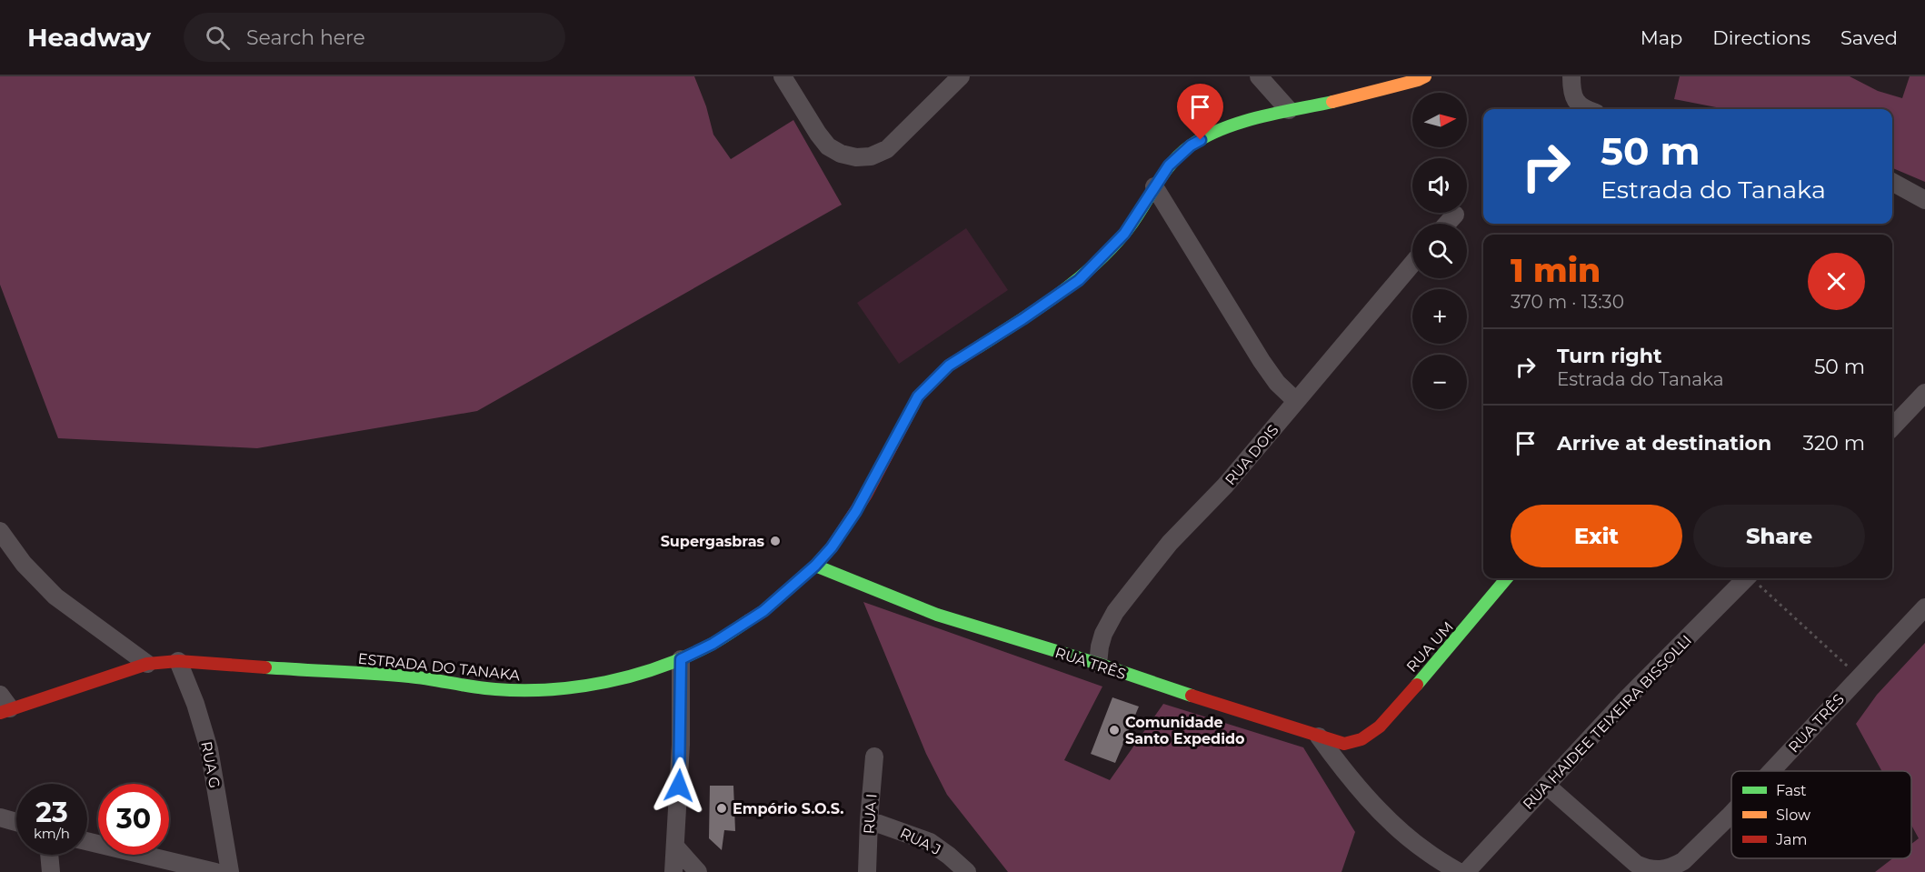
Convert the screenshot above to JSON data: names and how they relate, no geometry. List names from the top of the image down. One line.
{"streets":{"street":["RUA DOIS","RUA UM","RUA TRÊS","ESTRADA DO TANAKA","RUA HAIDEE TEIXEIRA BISSOLLI","RUA G","RUA I","RUA J"]},"crossings":[["RUA DOIS","RUA TRÊS"],["RUA UM","RUA TRÊS"],["RUA TRÊS","ESTRADA DO TANAKA"],["ESTRADA DO TANAKA","RUA G"],["RUA I","RUA J"]],"places":["Supergasbras","Comunidade Santo Expedido","Empório S.O.S."],"legend":["Fast","Slow","Jam"],"north":"right","page":{"header":"Headway","search":"Search here","nav":["Map","Directions","Saved"],"map_buttons":["+","−"],"turn":["50 m","Estrada do Tanaka"],"heading":["1 min","370 m · 13:30"],"list":[{"name":"Turn right","note":"Estrada do Tanaka","value":"50 m"},{"name":"Arrive at destination","value":"320 m"}],"buttons":["Exit","Share"],"speed":"23 km/h","limit":"30"}}
